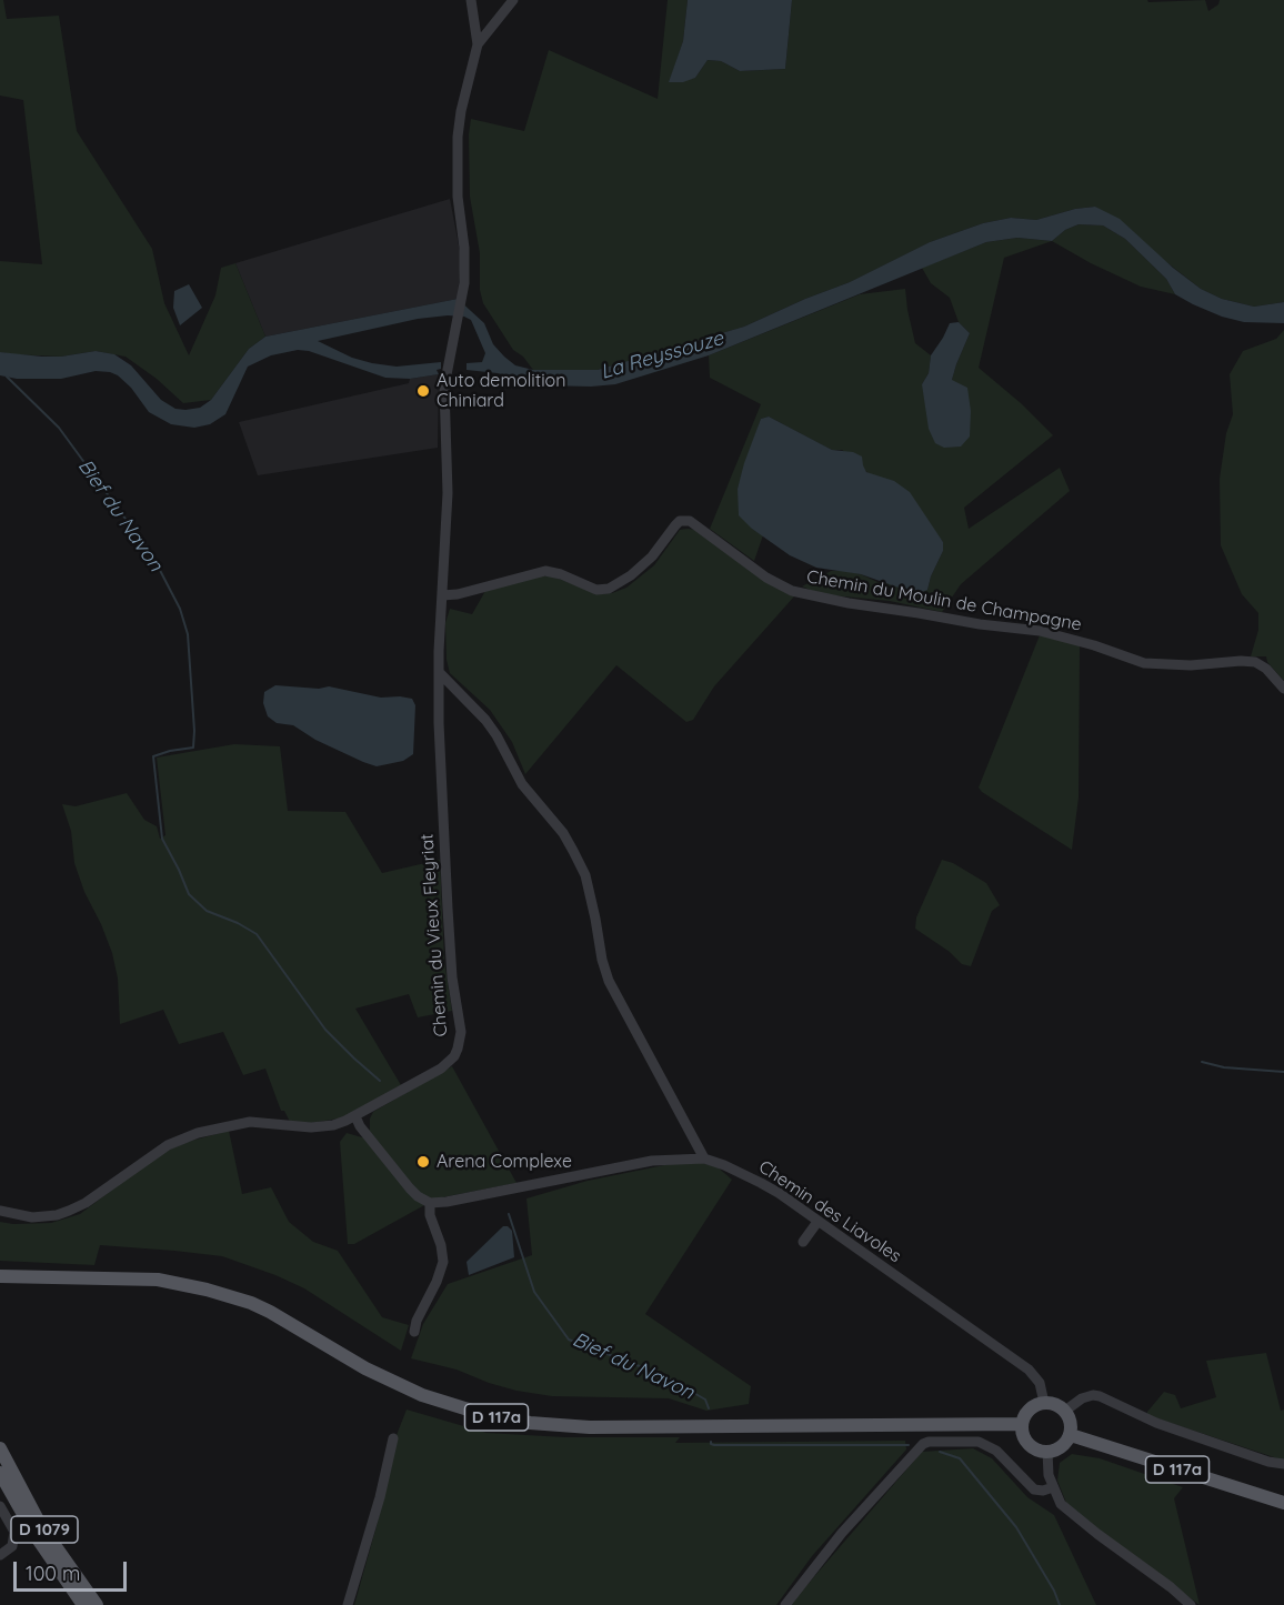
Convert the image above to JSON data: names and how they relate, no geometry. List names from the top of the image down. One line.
{"streets":{"main road":["D 117a","D 1079"],"street":["Chemin du Moulin de Champagne","Chemin du Vieux Fleyriat","Chemin des Liavoles"]},"crossings":[["Chemin du Moulin de Champagne","Chemin du Vieux Fleyriat"],["Chemin des Liavoles","D 117a"]],"water":["La Reyssouze","Bief du Navon"],"places":["Auto demolition Chiniard","Arena Complexe"],"scale_bar":"100 m"}
